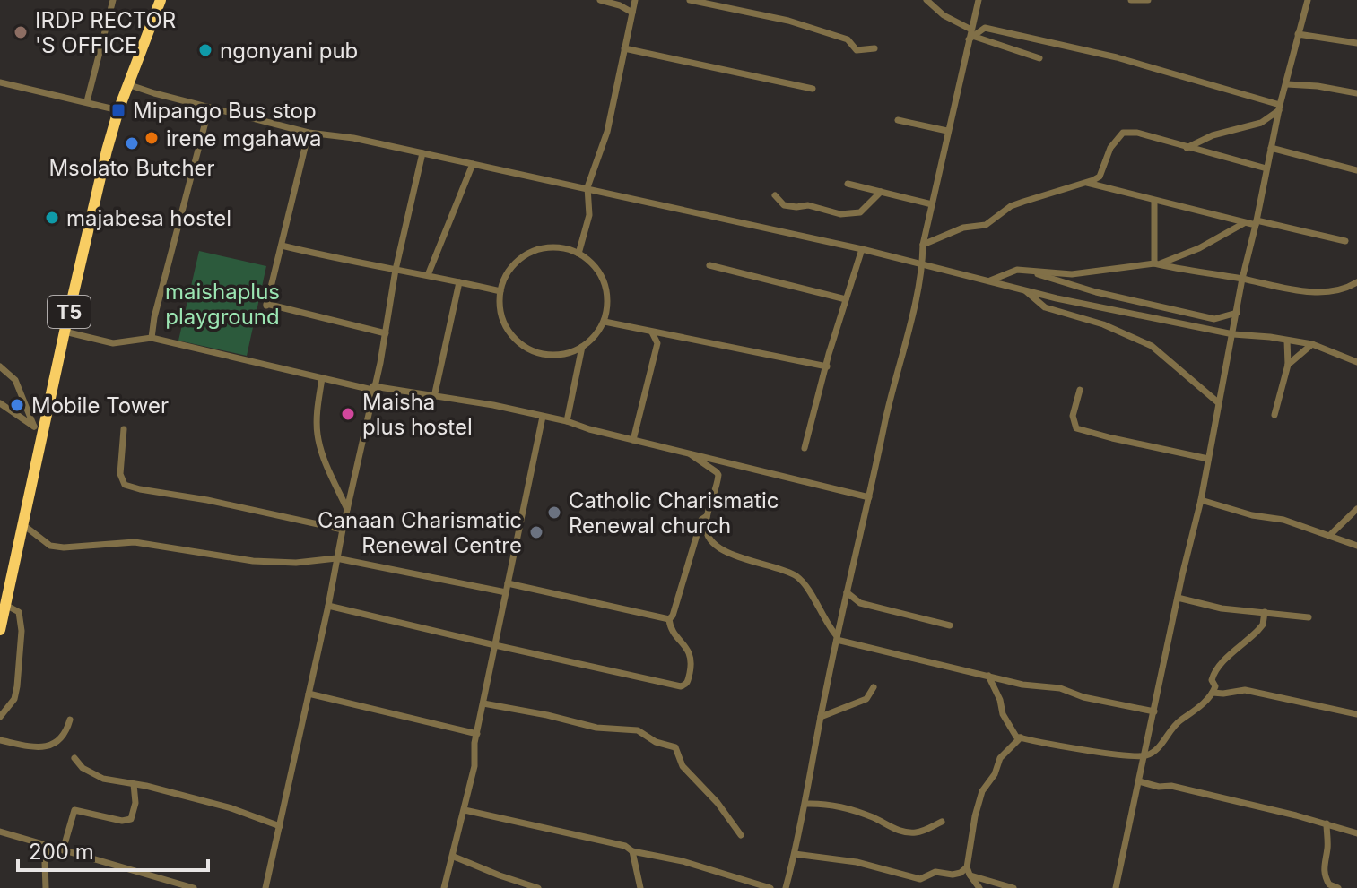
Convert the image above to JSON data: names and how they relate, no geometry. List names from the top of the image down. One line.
{"streets":{"highway":["T5"]},"parks":["maishaplus playground"],"places":{"other":["IRDP RECTOR 'S OFFICE","ngonyani pub","irene mgahawa","Msolato Butcher","majabesa hostel","Mobile Tower","Maisha plus hostel","Catholic Charismatic Renewal church","Canaan Charismatic Renewal Centre"],"transit":["Mipango Bus stop"]},"scale_bar":"200 m"}
